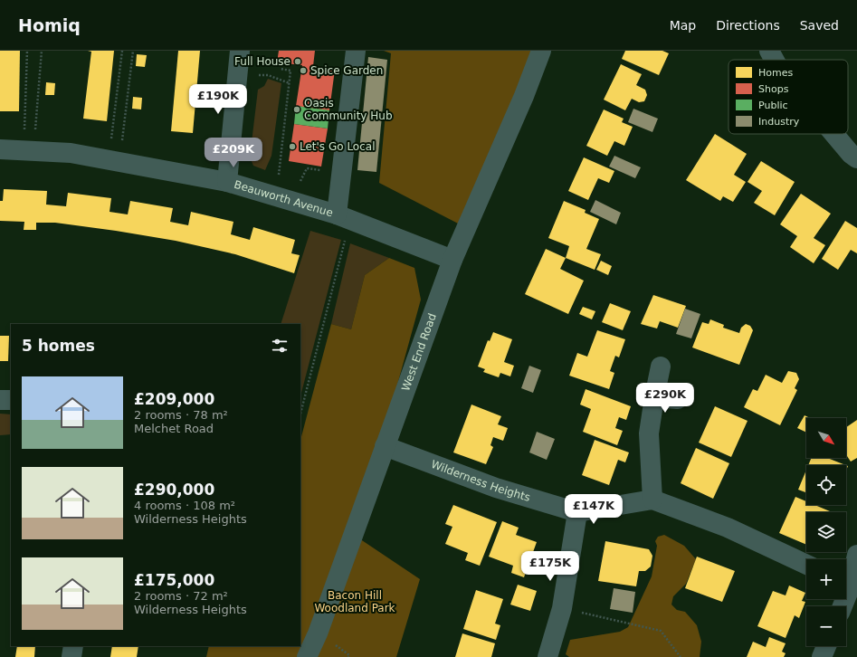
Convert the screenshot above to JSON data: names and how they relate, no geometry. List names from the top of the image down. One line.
{"streets":{"street":["Beauworth Avenue","West End Road","Wilderness Heights"]},"crossings":[["Beauworth Avenue","West End Road"],["West End Road","Wilderness Heights"]],"parks":["Bacon Hill Woodland Park"],"places":["Full House","Spice Garden","Oasis Community Hub","Let's Go Local"],"legend":["Homes","Shops","Public","Industry"],"north":"bottom right","page":{"header":"Homiq","nav":["Map","Directions","Saved"],"price":["£190K","£209K","£290K","£147K","£175K"],"heading":"5 homes","list":[{"name":"£209,000","note":"2 rooms · 78 m² · Melchet Road"},{"name":"£290,000","note":"4 rooms · 108 m² · Wilderness Heights"},{"name":"£175,000","note":"2 rooms · 72 m² · Wilderness Heights"}],"map_buttons":["+","−"]}}
